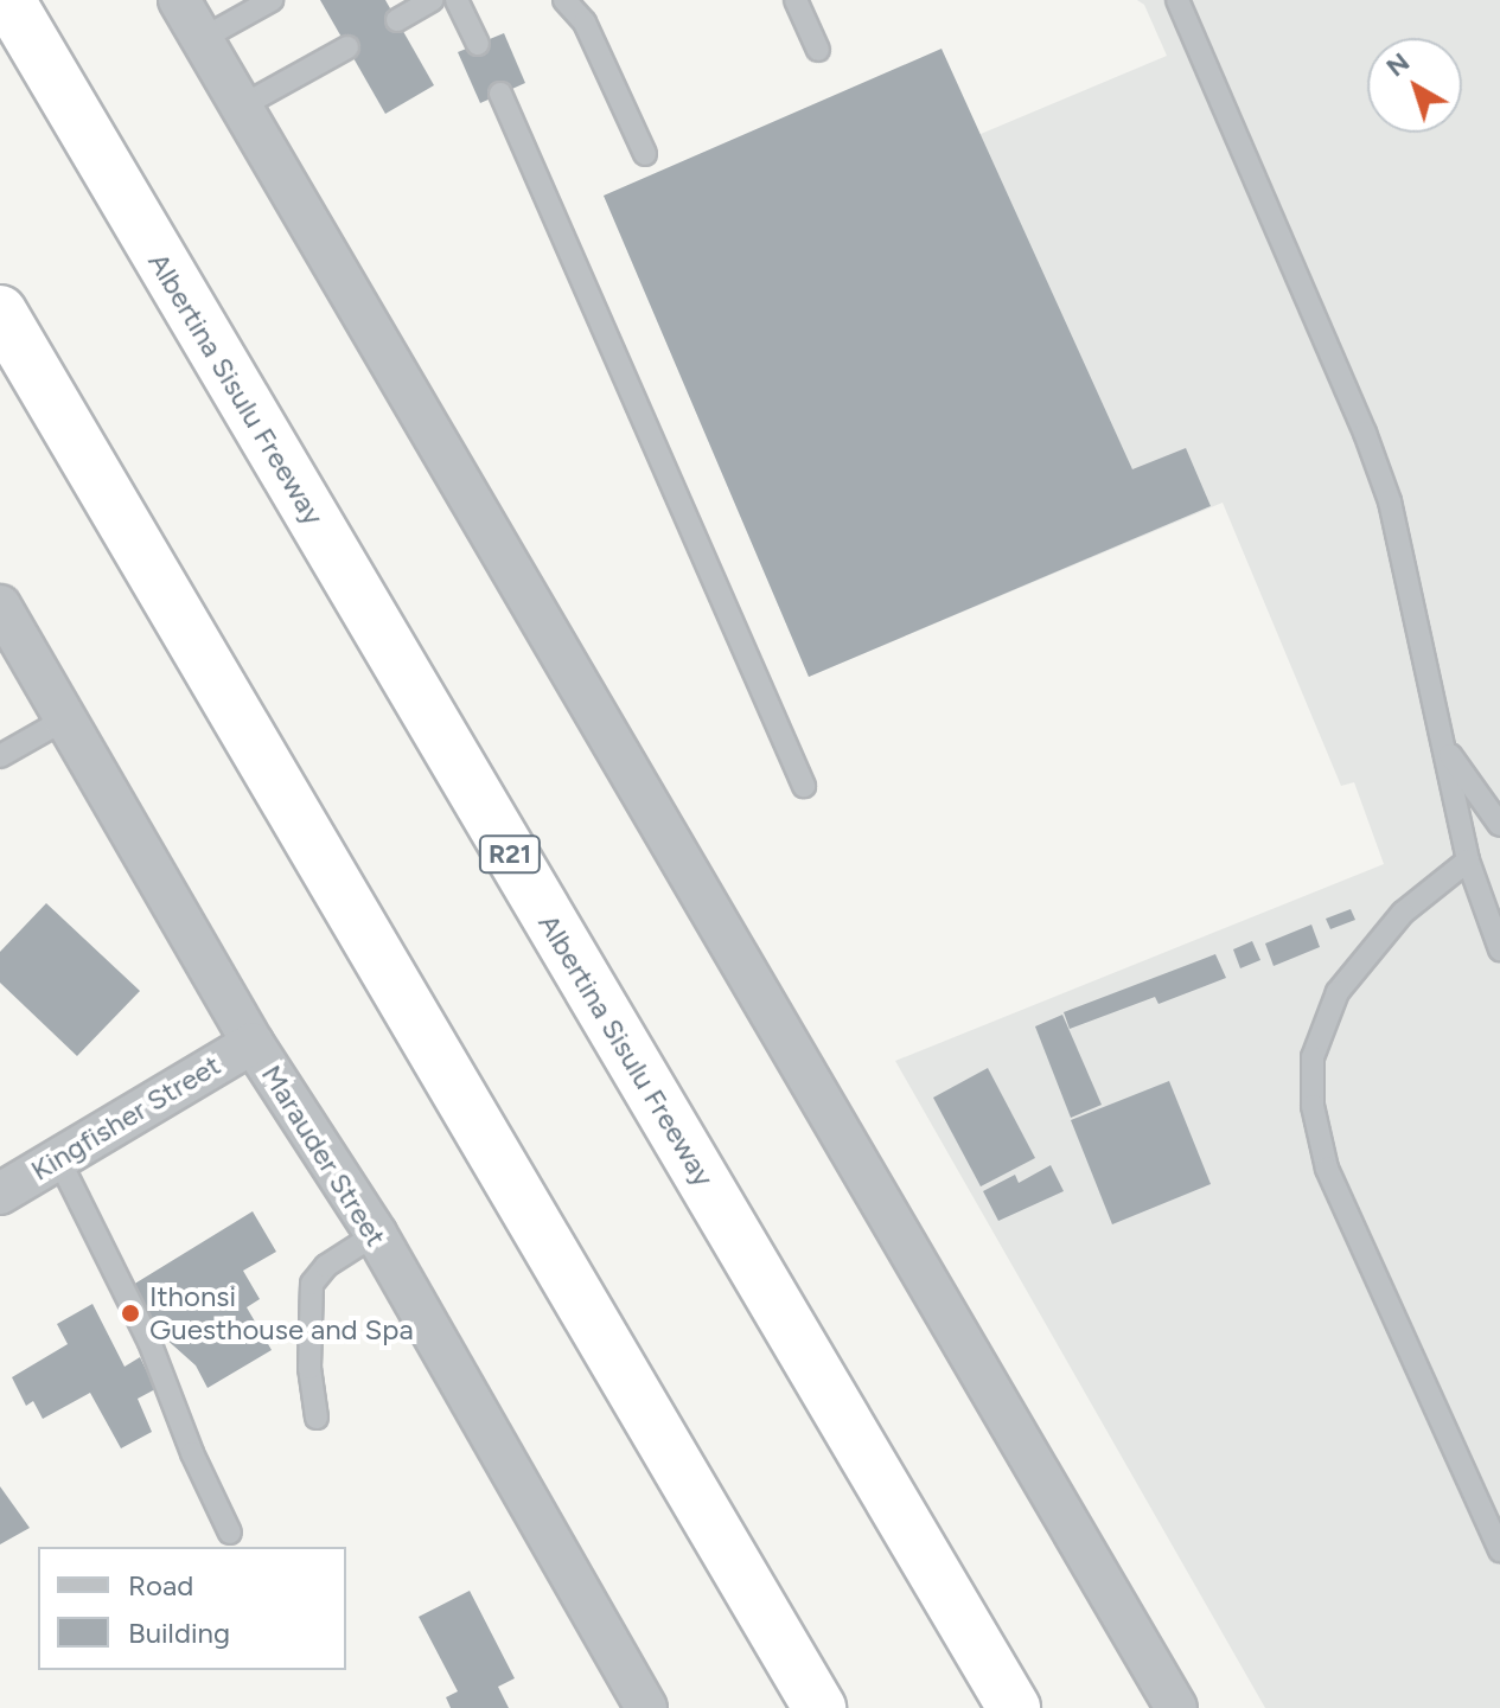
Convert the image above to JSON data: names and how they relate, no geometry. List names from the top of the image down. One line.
{"streets":{"highway":["Albertina Sisulu Freeway","R21"],"street":["Kingfisher Street","Marauder Street"]},"crossings":[["Kingfisher Street","Marauder Street"]],"places":["Ithonsi Guesthouse and Spa"],"legend":["Road","Building"],"north":"top left"}
